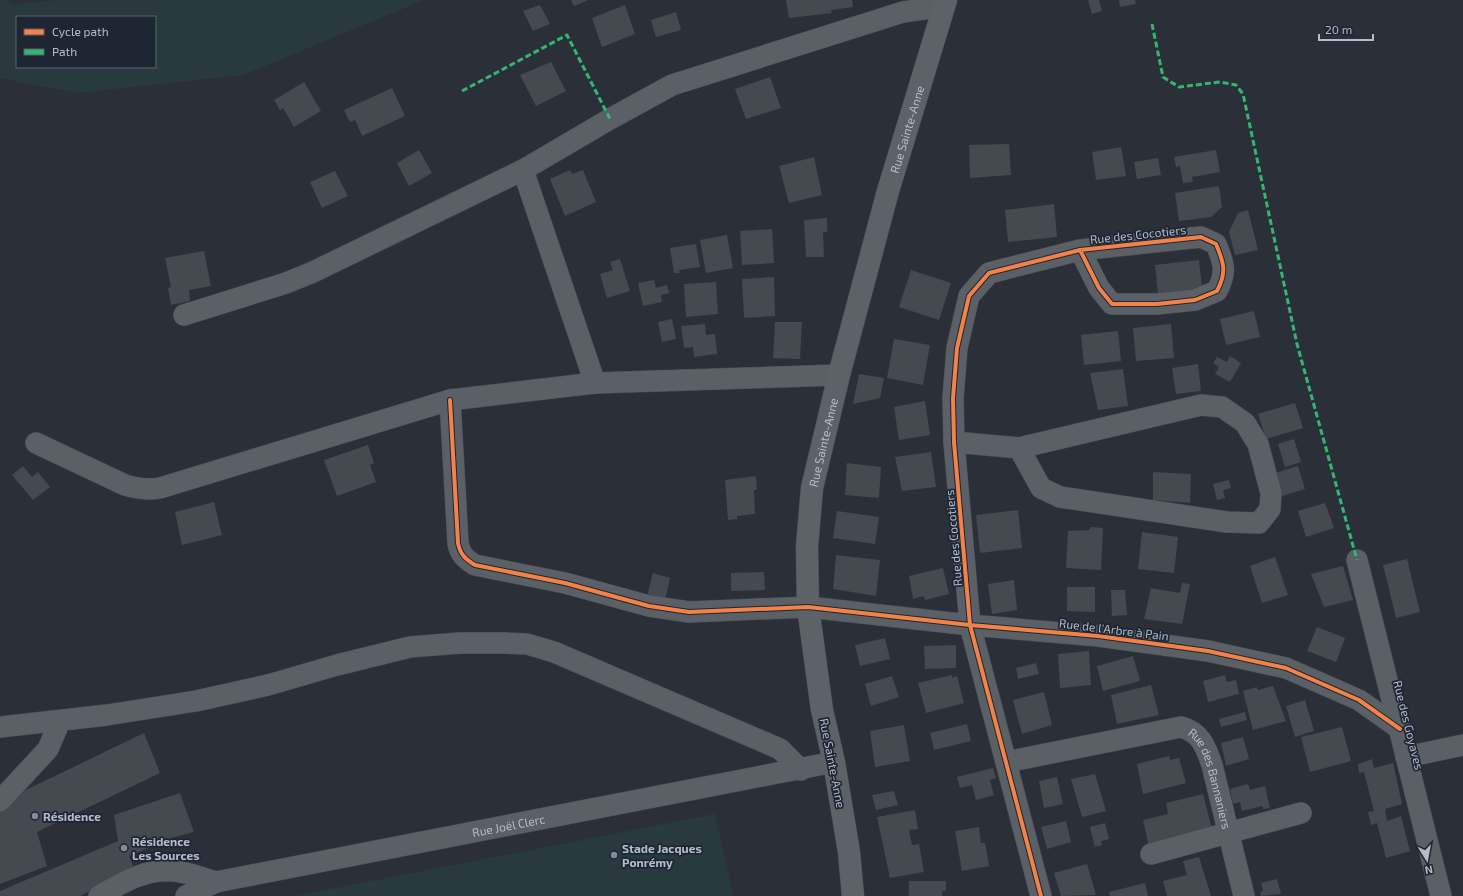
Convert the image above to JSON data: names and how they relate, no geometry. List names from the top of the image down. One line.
{"streets":{"main road":["Rue Sainte-Anne"],"street":["Rue des Cocotiers","Rue de l'Arbre à Pain","Rue des Goyaves","Rue des Bannaniers","Rue Joël Clerc"]},"crossings":[["Rue Sainte-Anne","Rue de l'Arbre à Pain"],["Rue Sainte-Anne","Rue Joël Clerc"],["Rue des Cocotiers","Rue de l'Arbre à Pain"],["Rue des Cocotiers","Rue des Bannaniers"],["Rue de l'Arbre à Pain","Rue des Goyaves"]],"places":["Résidence","Résidence Les Sources","Stade Jacques Ponrémy"],"legend":["Cycle path","Path"],"scale_bar":"20 m","north":"bottom"}
